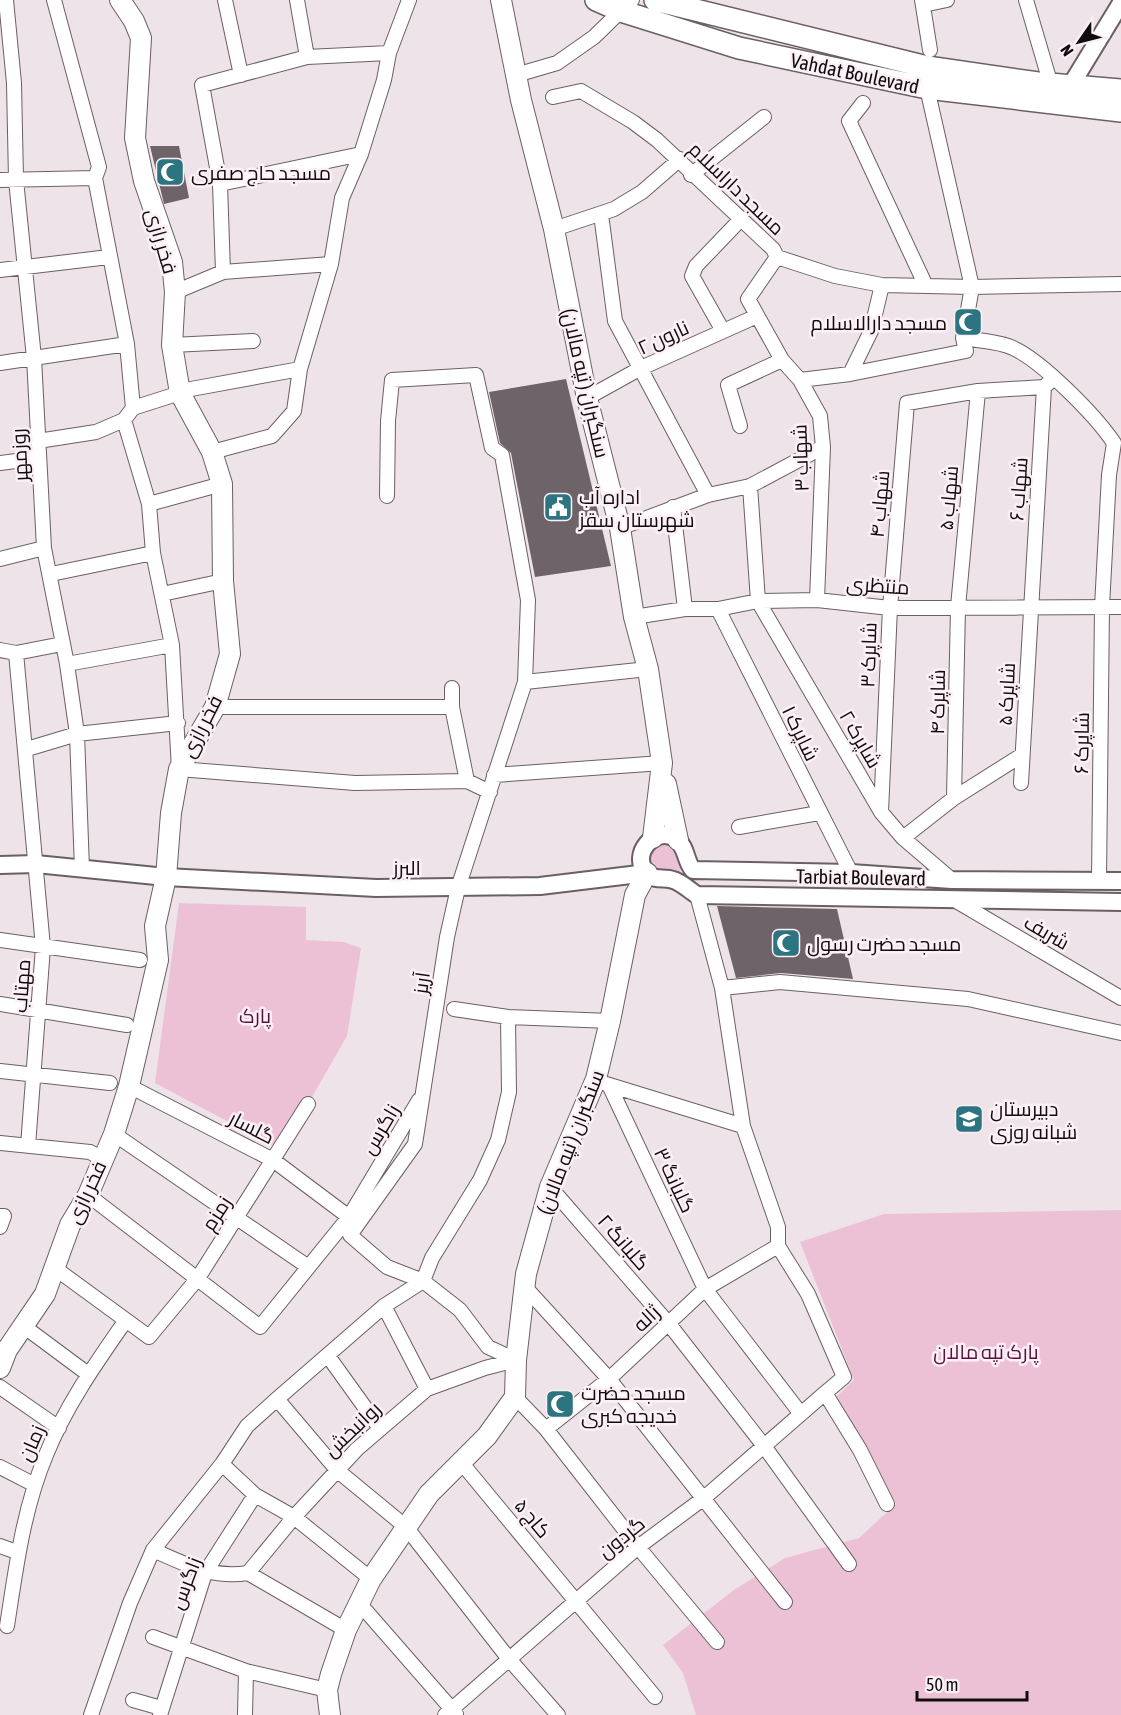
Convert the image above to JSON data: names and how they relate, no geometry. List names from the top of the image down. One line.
{"streets":{"main road":["Vahdat Boulevard","فخر رازی","سنگبران ( تپه مالان)"],"street":["مسجد داراسلام","نارون ۲","روزمهر","شهاب ۳","شهاب ۶","شهاب ۵","شهاب ۴","منتظری","شاپرک ۳","شاپرک ۵","شاپرک ۴","شاپرک ۱","شاپرک ۲","شاپرک ۶","البرز","Tarbiat Boulevard","شریف","آریز","مهتاب","گلسار","زاگرس","گلبانگ ۳","زمزم","گلبانگ ۲","ژاله","روانبخش","زمان","کاج ۵","گردون"]},"crossings":[["مسجد داراسلام","شهاب ۳"],["فخر رازی","البرز"],["فخر رازی","گلسار"],["نارون ۲","سنگبران ( تپه مالان)"],["نارون ۲","شهاب ۳"],["سنگبران ( تپه مالان)","منتظری"],["سنگبران ( تپه مالان)","البرز"],["سنگبران ( تپه مالان)","Tarbiat Boulevard"],["سنگبران ( تپه مالان)","گلبانگ ۳"],["سنگبران ( تپه مالان)","گلبانگ ۲"],["سنگبران ( تپه مالان)","روانبخش"],["روزمهر","البرز"],["شهاب ۳","منتظری"],["شهاب ۶","منتظری"],["شهاب ۶","شاپرک ۵"],["شهاب ۵","شهاب ۴"],["شهاب ۵","منتظری"],["شهاب ۵","شاپرک ۴"],["شهاب ۴","منتظری"],["شهاب ۴","شاپرک ۳"],["منتظری","شاپرک ۳"],["منتظری","شاپرک ۵"],["منتظری","شاپرک ۴"],["منتظری","شاپرک ۱"],["منتظری","شاپرک ۲"],["منتظری","شاپرک ۶"],["شاپرک ۳","شاپرک ۲"],["شاپرک ۱","Tarbiat Boulevard"],["شاپرک ۲","Tarbiat Boulevard"],["شاپرک ۶","Tarbiat Boulevard"],["البرز","Tarbiat Boulevard"],["البرز","آریز"],["البرز","مهتاب"],["Tarbiat Boulevard","شریف"],["آریز","زاگرس"],["گلسار","زاگرس"],["گلسار","زمزم"],["زاگرس","زمزم"],["گلبانگ ۳","ژاله"],["گلبانگ ۳","گردون"],["زمزم","زمان"],["گلبانگ ۲","ژاله"],["گلبانگ ۲","گردون"],["ژاله","گردون"],["کاج ۵","گردون"]],"parks":["پارک","پارک تپه مالان"],"places":{"mosque":["مسجد حاج صفری","مسجد دارالاسلام","مسجد حضرت رسول","مسجد حضرت خدیجه کبری"],"public building":["اداره آب شهرستان سقز"],"school or university":["دبیرستان شبانه روزی"]},"scale_bar":"50 m","north":"bottom left"}
